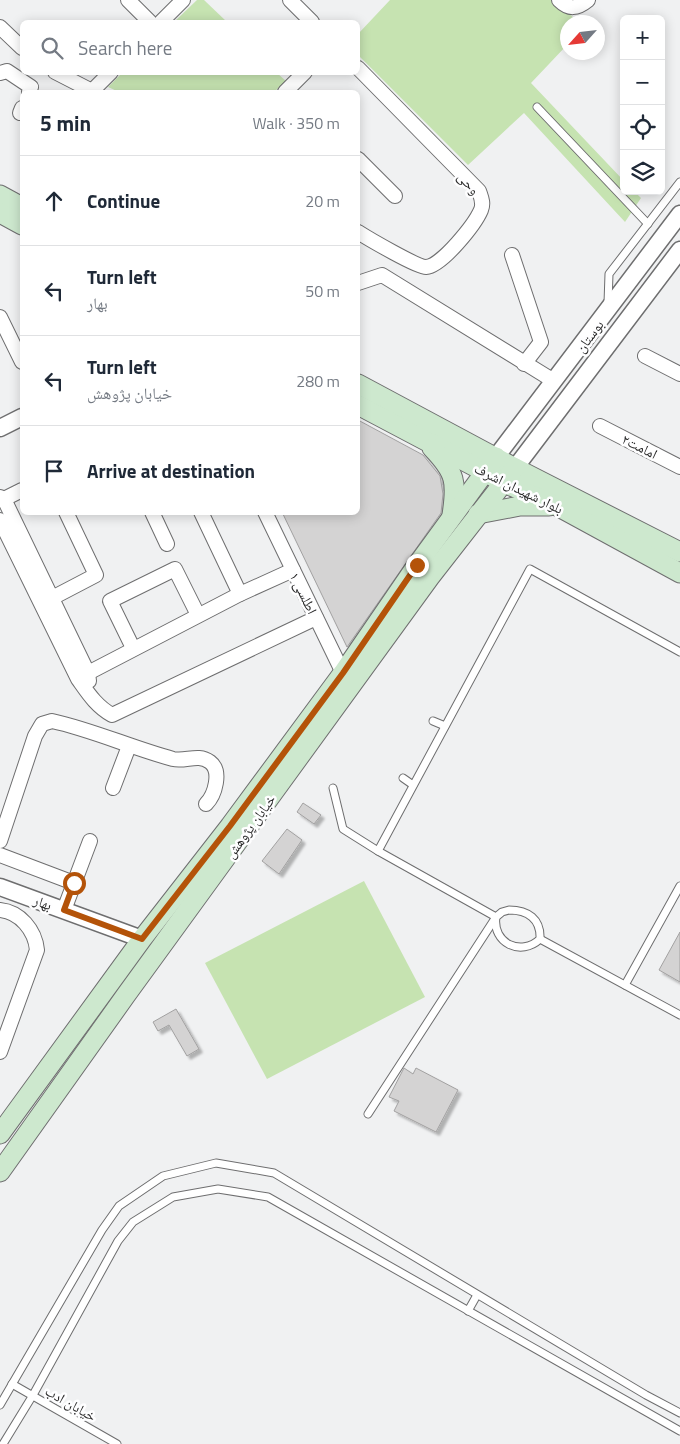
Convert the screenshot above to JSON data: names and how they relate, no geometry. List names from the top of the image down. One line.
{"streets":{"main road":["بلوار شهیدان اشرف","خیابان پژوهش"],"street":["وحی","بوستان","امامت۲","اطلسی ۱","بهار"],"lane":["خیابان ادب"]},"crossings":[["بوستان","بلوار شهیدان اشرف"],["بوستان","خیابان پژوهش"],["بلوار شهیدان اشرف","خیابان پژوهش"],["اطلسی ۱","خیابان پژوهش"],["خیابان پژوهش","بهار"]],"north":"bottom left","page":{"map_buttons":["+","−"],"search":"Search here","heading":["5 min","Walk · 350 m"],"list":[["Continue","20 m"],["Turn left","بهار","50 m"],["Turn left","خیابان پژوهش","280 m"],"Arrive at destination"]}}
